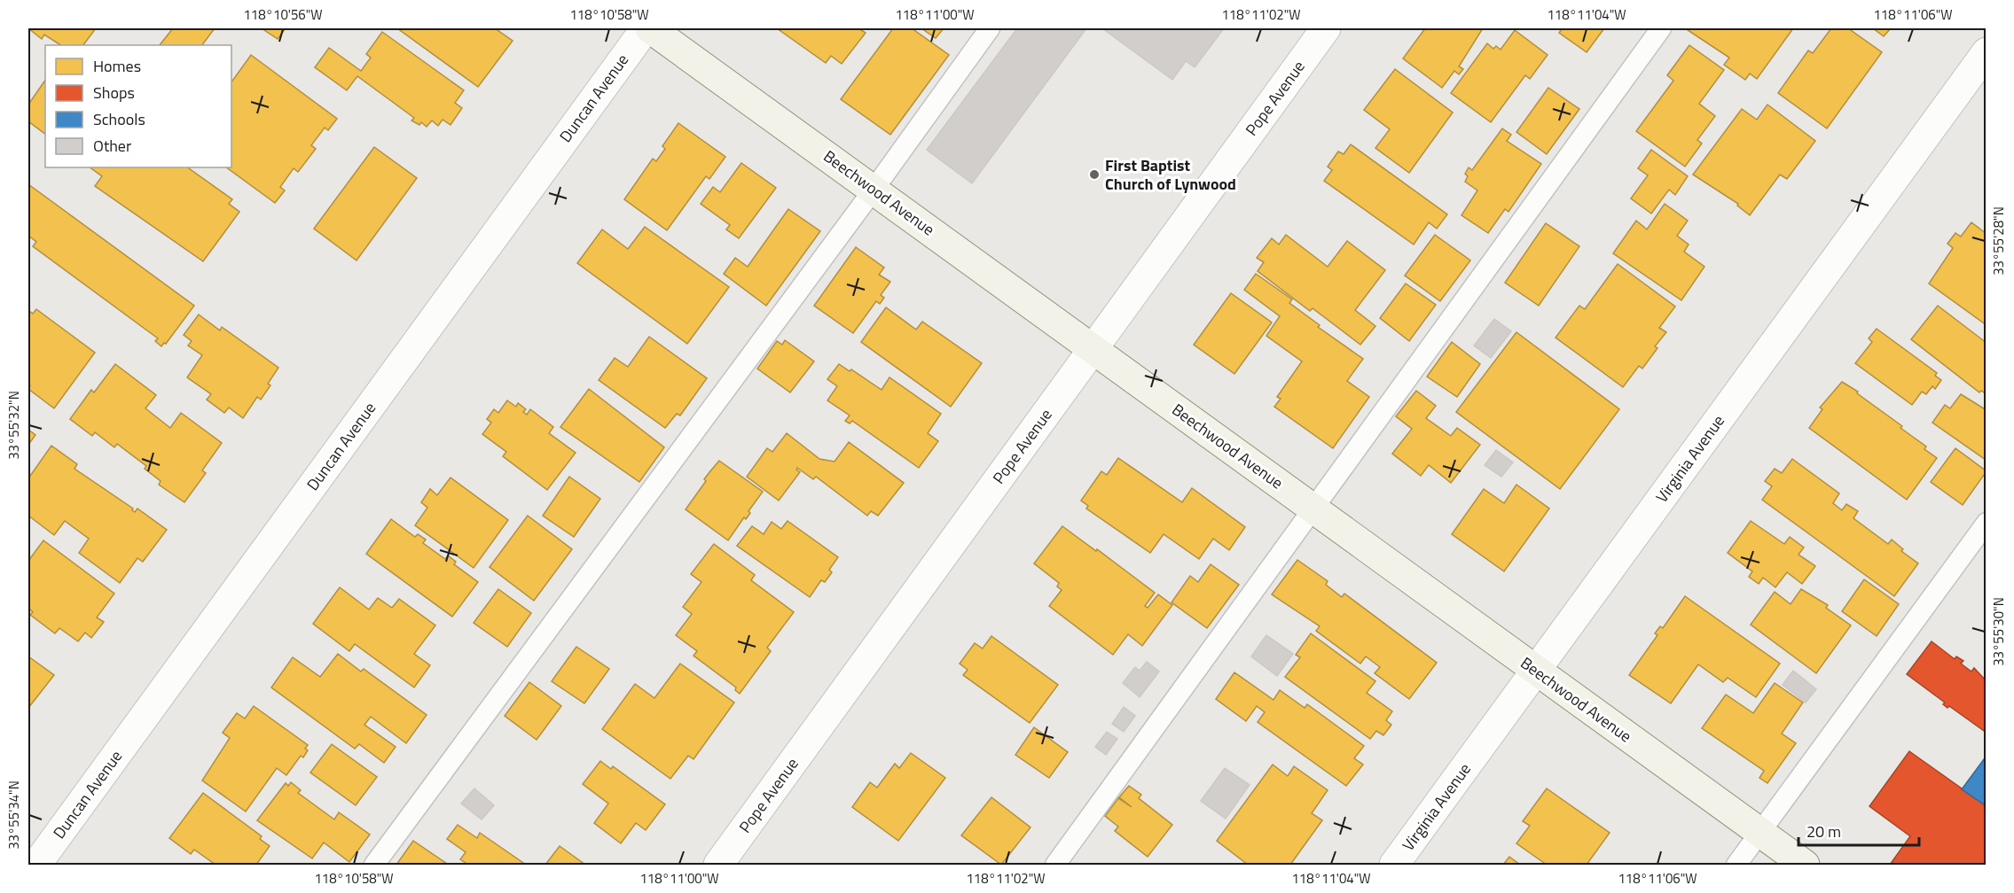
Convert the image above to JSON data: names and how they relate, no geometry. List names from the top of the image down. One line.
{"streets":{"street":["Duncan Avenue","Pope Avenue","Beechwood Avenue","Virginia Avenue"]},"crossings":[["Pope Avenue","Beechwood Avenue"],["Beechwood Avenue","Virginia Avenue"]],"places":["First Baptist Church of Lynwood"],"legend":["Homes","Shops","Schools","Other"],"scale_bar":"20 m","coordinates":["118°10'56\"W","118°10'58\"W","118°11'00\"W","118°11'02\"W","118°11'04\"W","118°11'06\"W","33°55'28\"N","33°55'32\"N","33°55'30\"N","33°55'34\"N"]}
